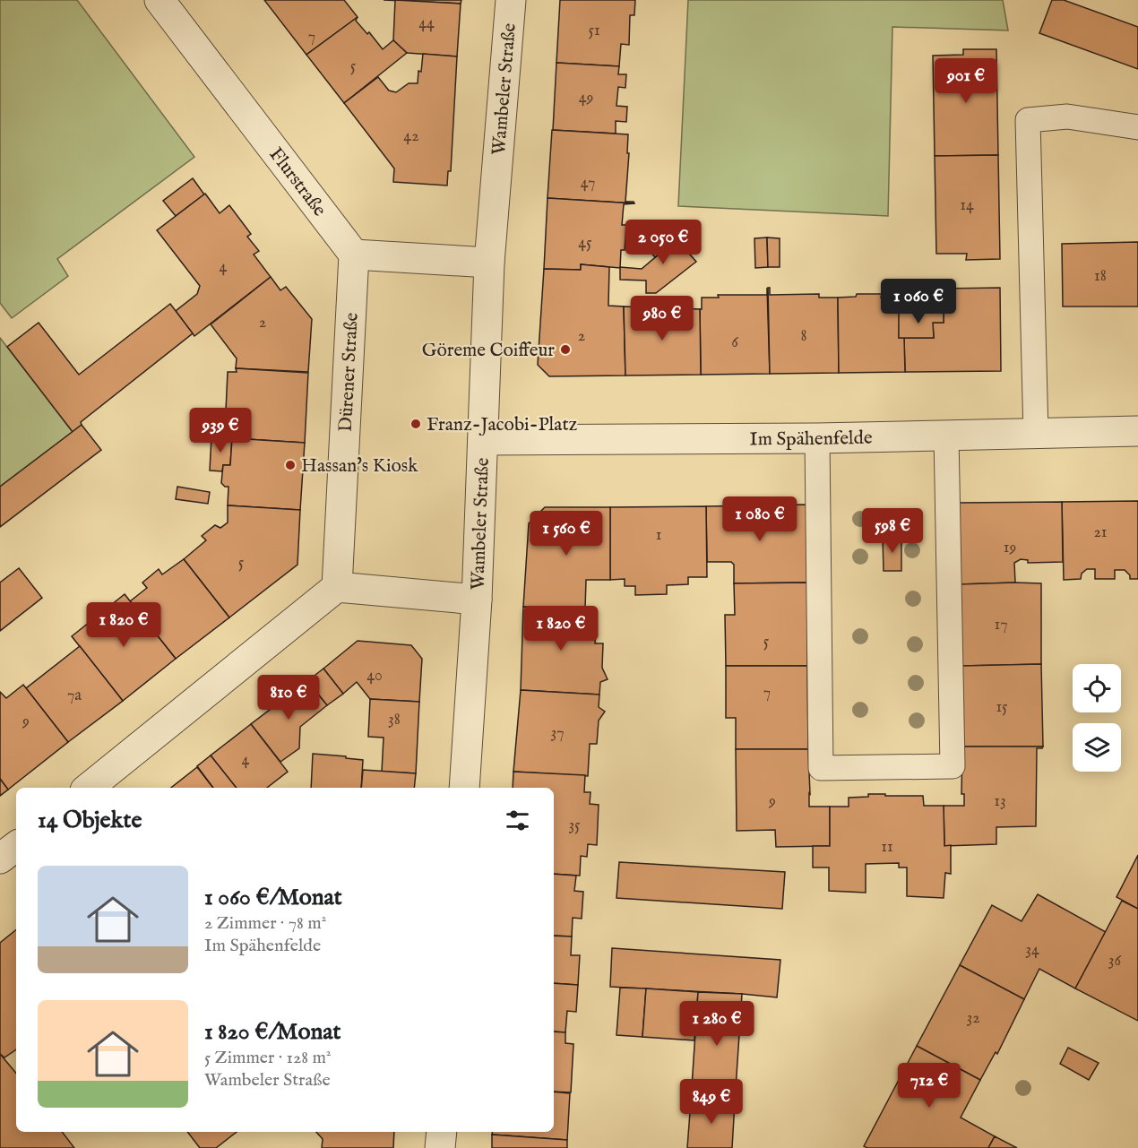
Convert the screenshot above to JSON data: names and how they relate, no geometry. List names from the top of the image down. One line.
{"streets":{"street":["Wambeler Straße","Flurstraße","Dürener Straße","Im Spähenfelde"]},"crossings":[["Wambeler Straße","Im Spähenfelde"],["Flurstraße","Dürener Straße"]],"places":["Göreme Coiffeur","Franz-Jacobi-Platz","Hassan's Kiosk"],"house_numbers":["44","51","7","5","49","42","47","14","45","4","18","2","2","8","6","21","1","19","5","17","5","40","7","7a","15","38","9","37","4","9","13","35","11","34","36","32"],"page":{"price":["901 €","2 050 €","1 060 €","980 €","939 €","1 080 €","598 €","1 560 €","1 820 €","1 820 €","810 €","1 280 €","712 €","849 €"],"heading":"14 Objekte","list":[{"name":"1 060 €/Monat","note":"2 Zimmer · 78 m² · Im Spähenfelde"},{"name":"1 820 €/Monat","note":"5 Zimmer · 128 m² · Wambeler Straße"}]}}
